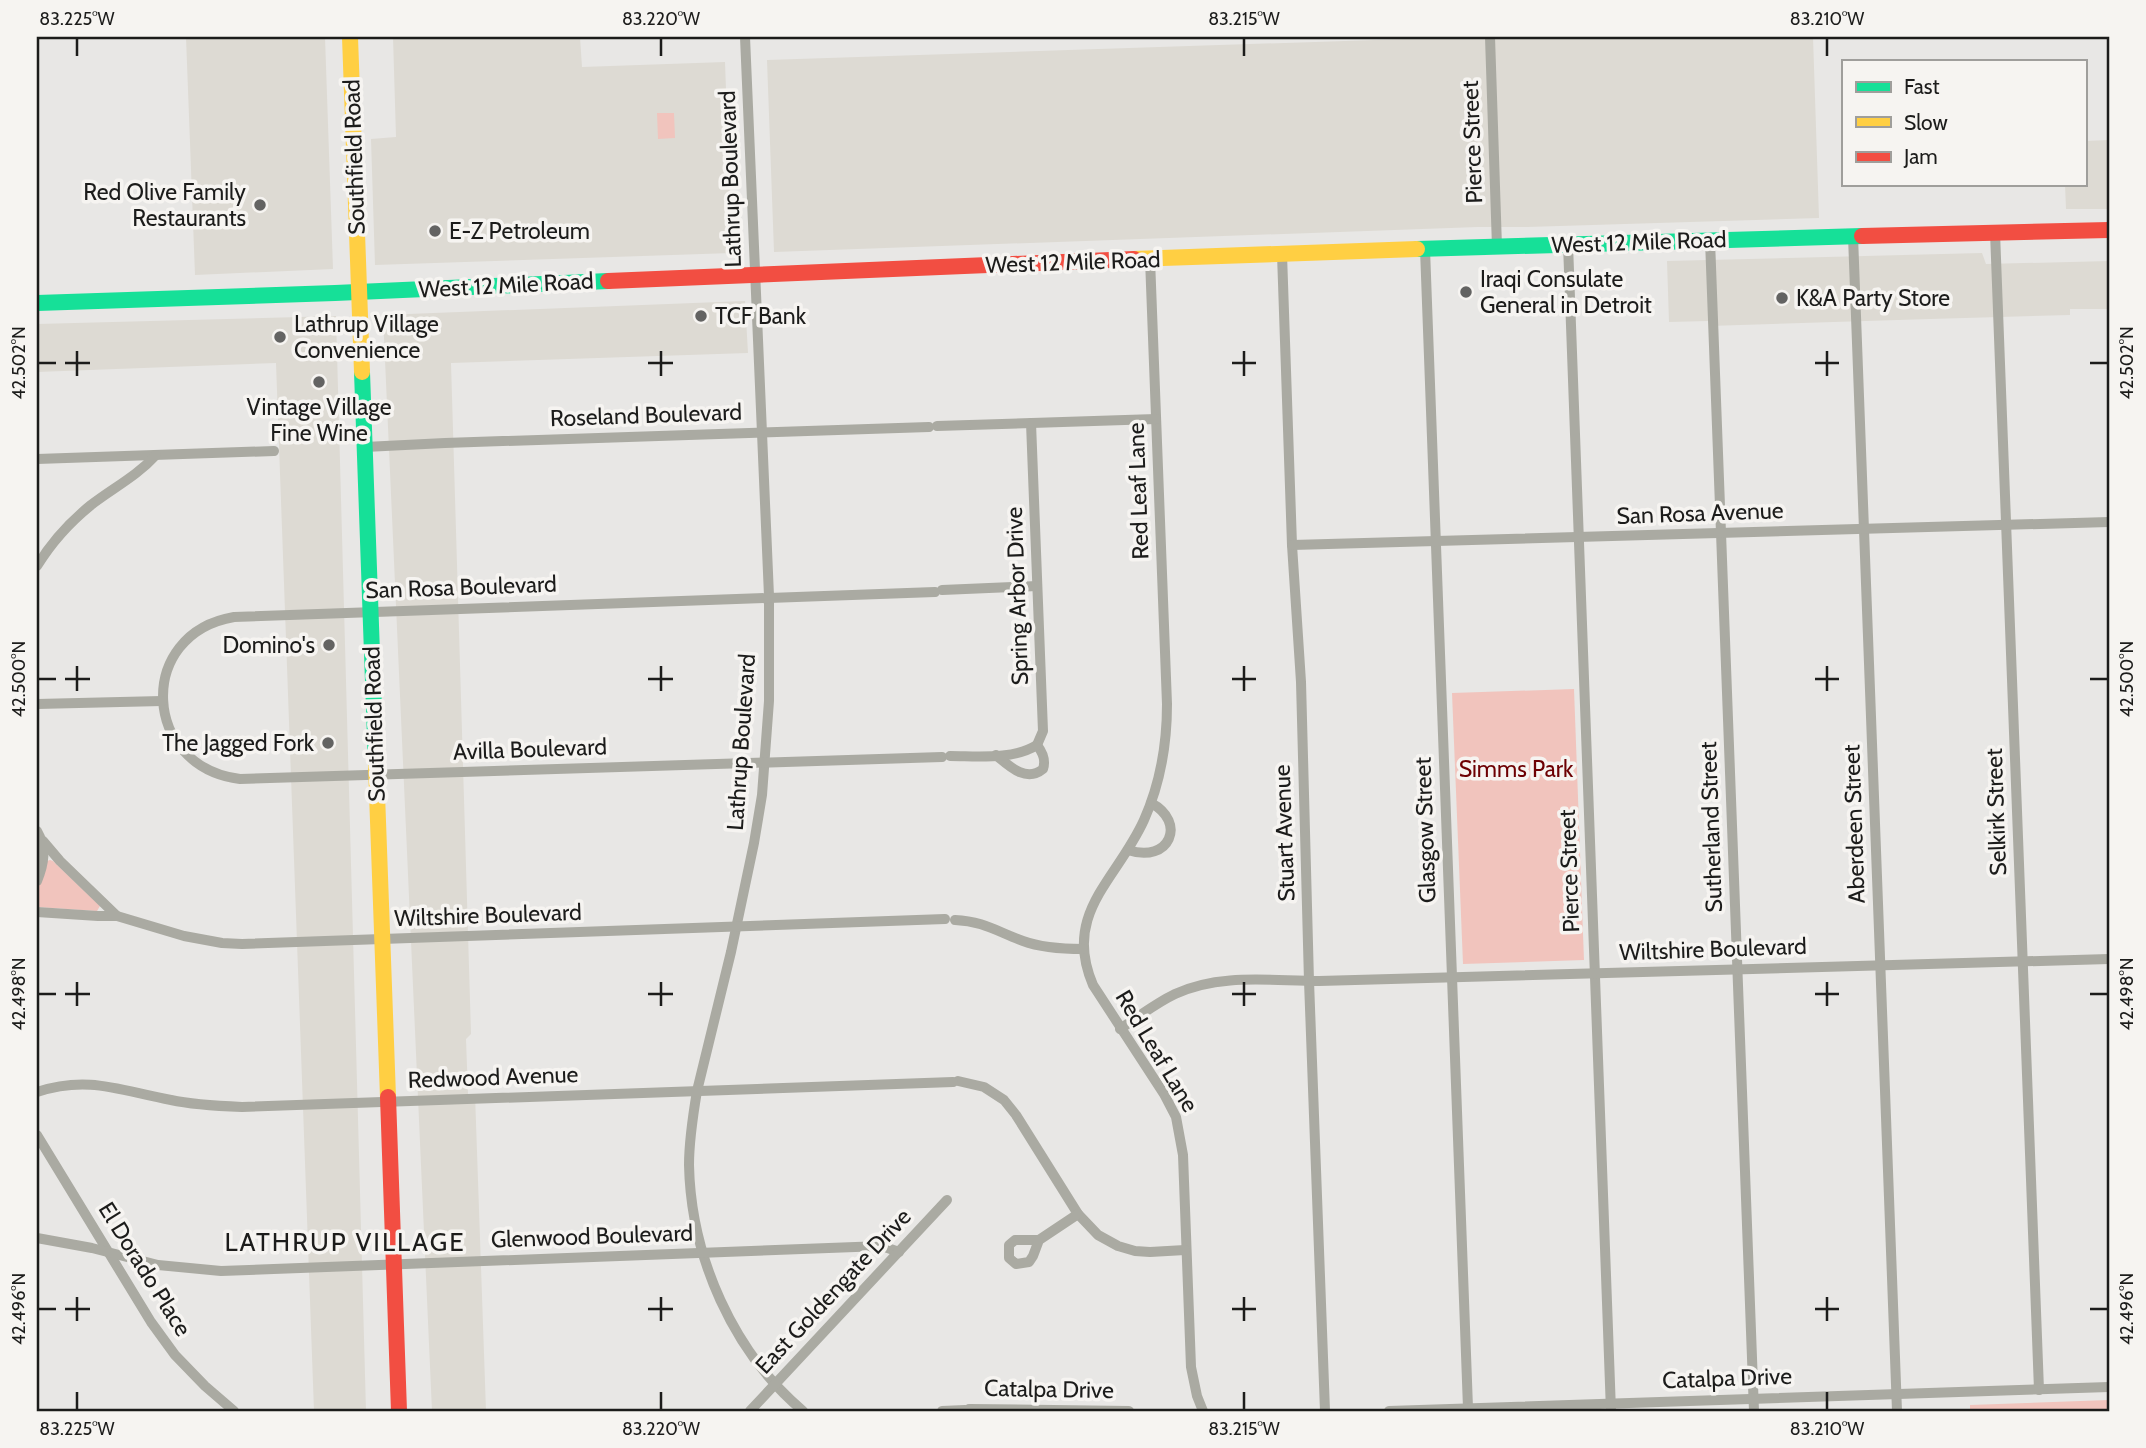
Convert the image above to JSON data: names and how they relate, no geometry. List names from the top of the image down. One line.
{"streets":{"main road":["Southfield Road","West 12 Mile Road"],"street":["Pierce Street","Lathrup Boulevard","Roseland Boulevard","Red Leaf Lane","San Rosa Avenue","San Rosa Boulevard","Spring Arbor Drive","Avilla Boulevard","Selkirk Street","Aberdeen Street","Sutherland Street","Glasgow Street","Stuart Avenue","Wiltshire Boulevard","Redwood Avenue","Glenwood Boulevard","El Dorado Place","East Goldengate Drive","Catalpa Drive"]},"crossings":[["Pierce Street","West 12 Mile Road"],["Pierce Street","San Rosa Avenue"],["Pierce Street","Wiltshire Boulevard"],["Pierce Street","Catalpa Drive"],["Southfield Road","West 12 Mile Road"],["Southfield Road","Roseland Boulevard"],["Southfield Road","San Rosa Boulevard"],["Southfield Road","Avilla Boulevard"],["Southfield Road","Wiltshire Boulevard"],["Southfield Road","Redwood Avenue"],["Southfield Road","Glenwood Boulevard"],["Lathrup Boulevard","West 12 Mile Road"],["Lathrup Boulevard","Roseland Boulevard"],["Lathrup Boulevard","San Rosa Boulevard"],["Lathrup Boulevard","Avilla Boulevard"],["Lathrup Boulevard","Wiltshire Boulevard"],["Lathrup Boulevard","Redwood Avenue"],["Lathrup Boulevard","Glenwood Boulevard"],["Lathrup Boulevard","East Goldengate Drive"],["West 12 Mile Road","Red Leaf Lane"],["West 12 Mile Road","Selkirk Street"],["West 12 Mile Road","Aberdeen Street"],["West 12 Mile Road","Sutherland Street"],["West 12 Mile Road","Glasgow Street"],["West 12 Mile Road","Stuart Avenue"],["Roseland Boulevard","Red Leaf Lane"],["Roseland Boulevard","Spring Arbor Drive"],["Red Leaf Lane","Wiltshire Boulevard"],["Red Leaf Lane","Redwood Avenue"],["San Rosa Avenue","Selkirk Street"],["San Rosa Avenue","Aberdeen Street"],["San Rosa Avenue","Sutherland Street"],["San Rosa Avenue","Glasgow Street"],["San Rosa Avenue","Stuart Avenue"],["San Rosa Boulevard","Spring Arbor Drive"],["San Rosa Boulevard","Avilla Boulevard"],["Spring Arbor Drive","Avilla Boulevard"],["Selkirk Street","Wiltshire Boulevard"],["Selkirk Street","Catalpa Drive"],["Aberdeen Street","Wiltshire Boulevard"],["Aberdeen Street","Catalpa Drive"],["Sutherland Street","Wiltshire Boulevard"],["Sutherland Street","Catalpa Drive"],["Glasgow Street","Wiltshire Boulevard"],["Glasgow Street","Catalpa Drive"],["Stuart Avenue","Wiltshire Boulevard"],["Glenwood Boulevard","El Dorado Place"],["Glenwood Boulevard","East Goldengate Drive"]],"districts":["LATHRUP VILLAGE"],"parks":["Simms Park"],"places":["Red Olive Family Restaurants","E-Z Petroleum","Iraqi Consulate General in Detroit","K&A Party Store","TCF Bank","Lathrup Village Convenience","Vintage Village Fine Wine","Domino's","The Jagged Fork"],"legend":["Fast","Slow","Jam"],"coordinates":["83.225°W","83.220°W","83.215°W","83.210°W","42.502°N","42.500°N","42.498°N","42.496°N"]}
